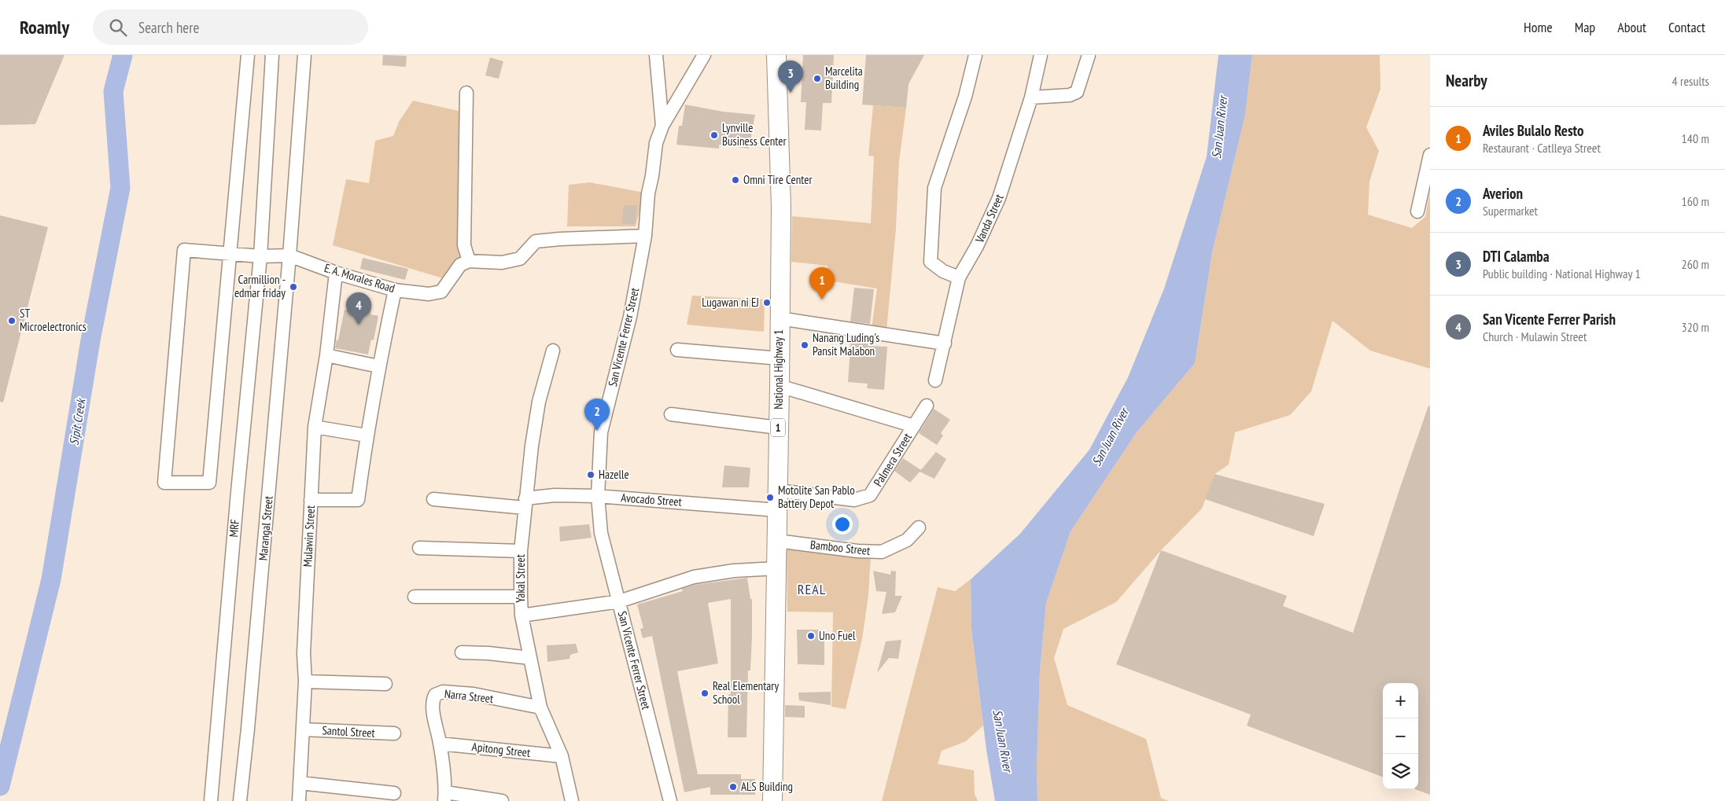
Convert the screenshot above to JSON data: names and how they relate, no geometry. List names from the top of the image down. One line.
{"streets":{"highway":["National Highway 1","1"],"street":["Vanda Street","E. A. Morales Road","San Vicente Ferrer Street","Palmera Street","Avocado Street","MRF","Marangal Street","Mulawin Street","Bamboo Street","Yakal Street","Narra Street","Santol Street","Apitong Street"]},"crossings":[["E. A. Morales Road","Marangal Street"],["E. A. Morales Road","Mulawin Street"],["San Vicente Ferrer Street","Avocado Street"],["National Highway 1","Palmera Street"],["National Highway 1","Avocado Street"],["National Highway 1","Bamboo Street"],["Avocado Street","Yakal Street"],["Mulawin Street","Santol Street"],["Yakal Street","Narra Street"],["Yakal Street","Apitong Street"],["Narra Street","Apitong Street"]],"districts":["REAL"],"water":["San Juan River","Sipit Creek"],"places":["Marcelita Building","Lynville Business Center","Omni Tire Center","Carmillion - edmar friday","Lugawan ni EJ","ST Microelectronics","Nanang Luding's Pansit Malabon","Hazelle","Motolite San Pablo Battery Depot","Uno Fuel","Real Elementary School","ALS Building"],"page":{"header":"Roamly","search":"Search here","nav":["Home","Map","About","Contact"],"heading":["Nearby","4 results"],"pins":["3","1","4","2"],"list":[{"mark":"1","name":"Aviles Bulalo Resto","note":"Restaurant · Catlleya Street","value":"140 m"},{"mark":"2","name":"Averion","note":"Supermarket","value":"160 m"},{"mark":"3","name":"DTI Calamba","note":"Public building · National Highway 1","value":"260 m"},{"mark":"4","name":"San Vicente Ferrer Parish","note":"Church · Mulawin Street","value":"320 m"}],"map_buttons":["+","−"]}}
